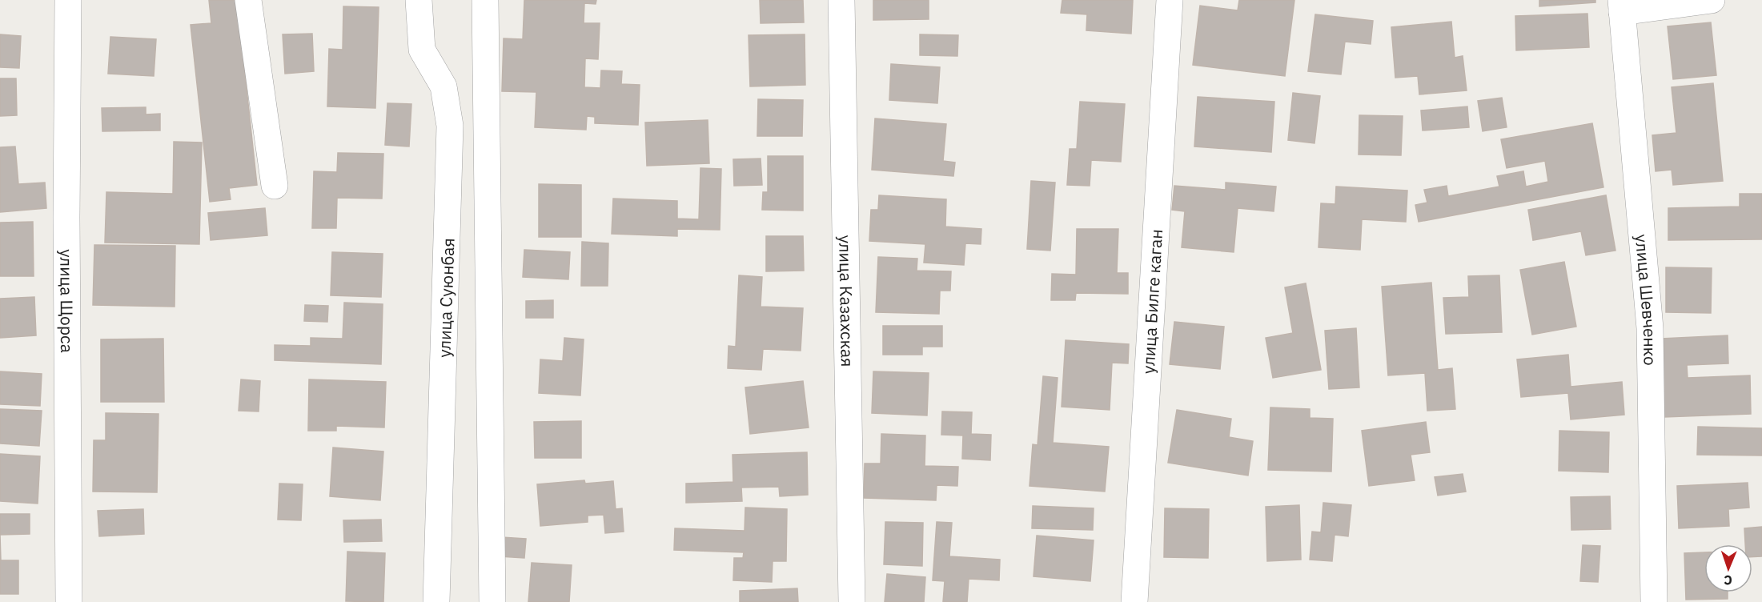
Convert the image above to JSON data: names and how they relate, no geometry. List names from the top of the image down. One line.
{"streets":{"street":["улица Суюнбая","улица Шевченко","улица Щорса","улица Казахская","улица Билге каган"]},"north":"bottom"}
